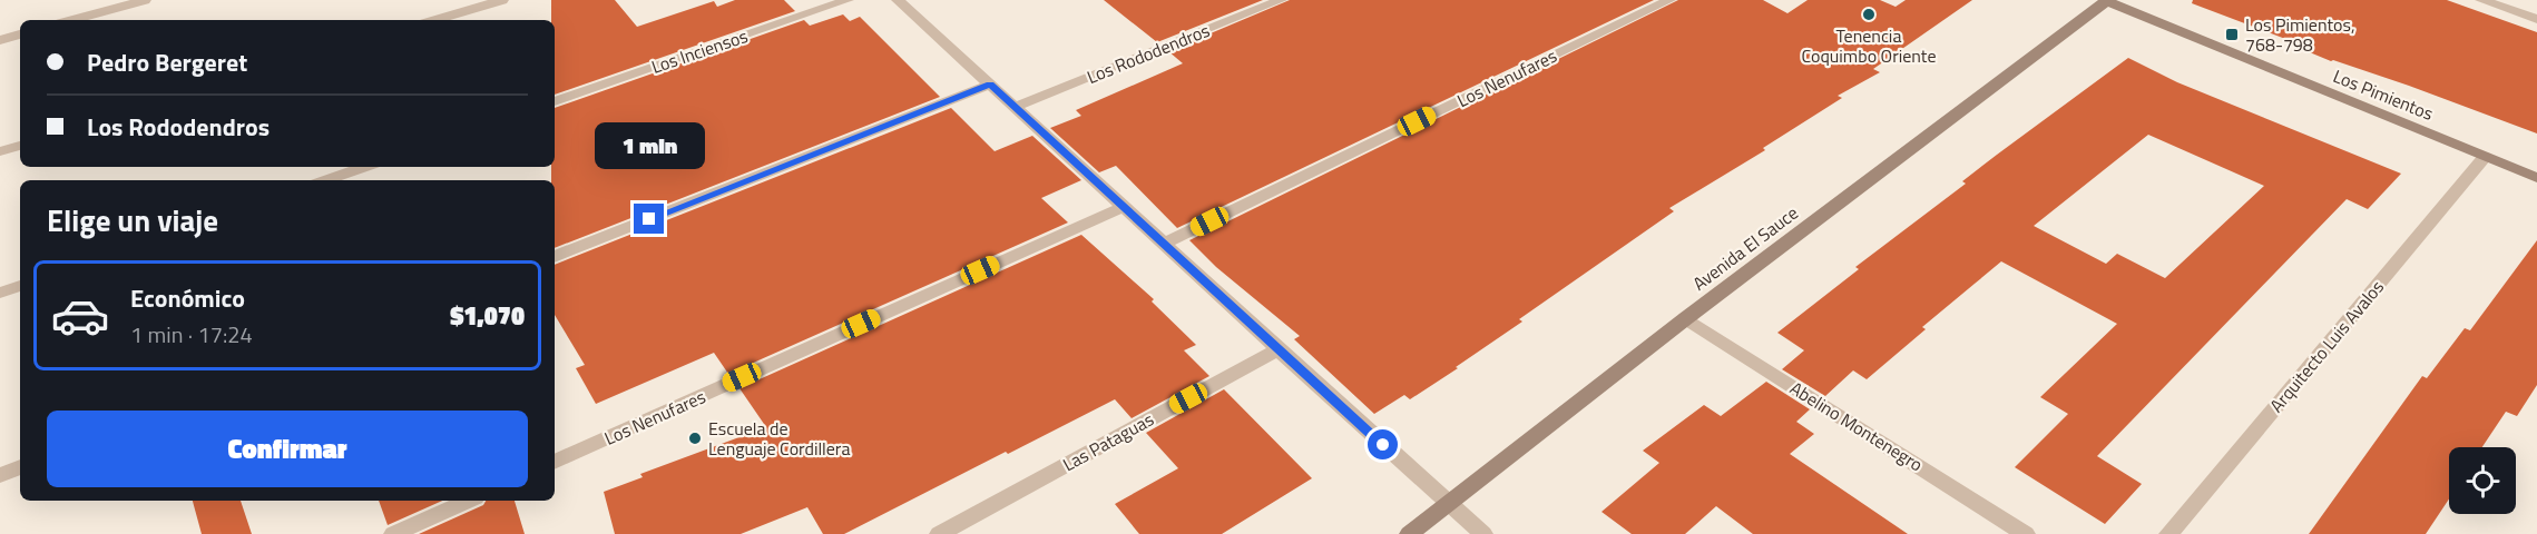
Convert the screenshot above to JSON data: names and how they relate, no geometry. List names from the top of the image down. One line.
{"streets":{"street":["Los Inciensos","Los Rododendros","Los Nenufares","Los Pimientos","Avenida El Sauce","Arquitecto Luis Avalos","Abelino Montenegro","Las Pataguas"]},"crossings":[["Los Pimientos","Avenida El Sauce"],["Los Pimientos","Arquitecto Luis Avalos"],["Avenida El Sauce","Abelino Montenegro"]],"places":{"other":["Tenencia Coquimbo Oriente","Escuela de Lenguaje Cordillera"],"transit":["Los Pimientos, 768-798"]},"page":{"banner":["Pedro Bergeret","Los Rododendros"],"bubble":"1 min","heading":"Elige un viaje","list":[{"name":"Económico","note":"1 min · 17:24","value":"$1,070"}],"buttons":"Confirmar"}}
